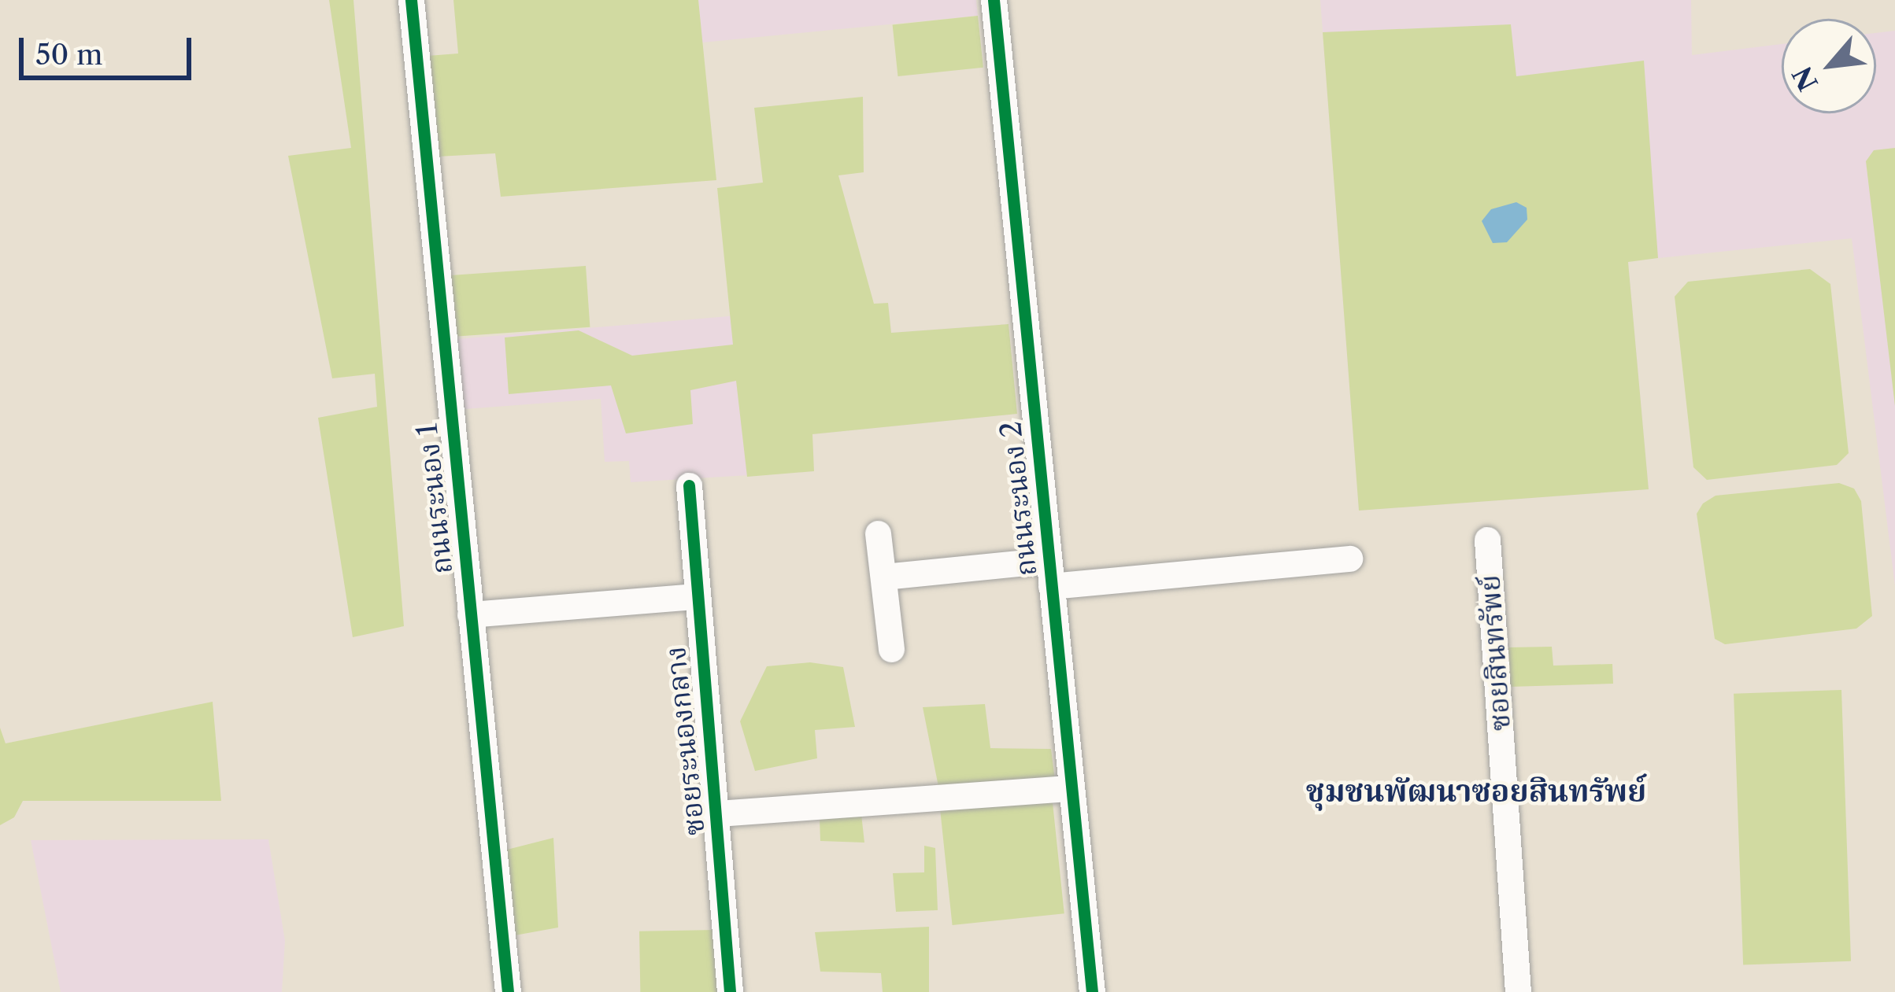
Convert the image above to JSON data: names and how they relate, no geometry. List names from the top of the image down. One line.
{"streets":{"street":["ถนนระนอง 1","ถนนระนอง 2","ซอยสินทรัพย์","ซอยระนองกลาง"]},"districts":["ชุมชนพัฒนาซอยสินทรัพย์"],"scale_bar":"50 m","north":"bottom left"}
